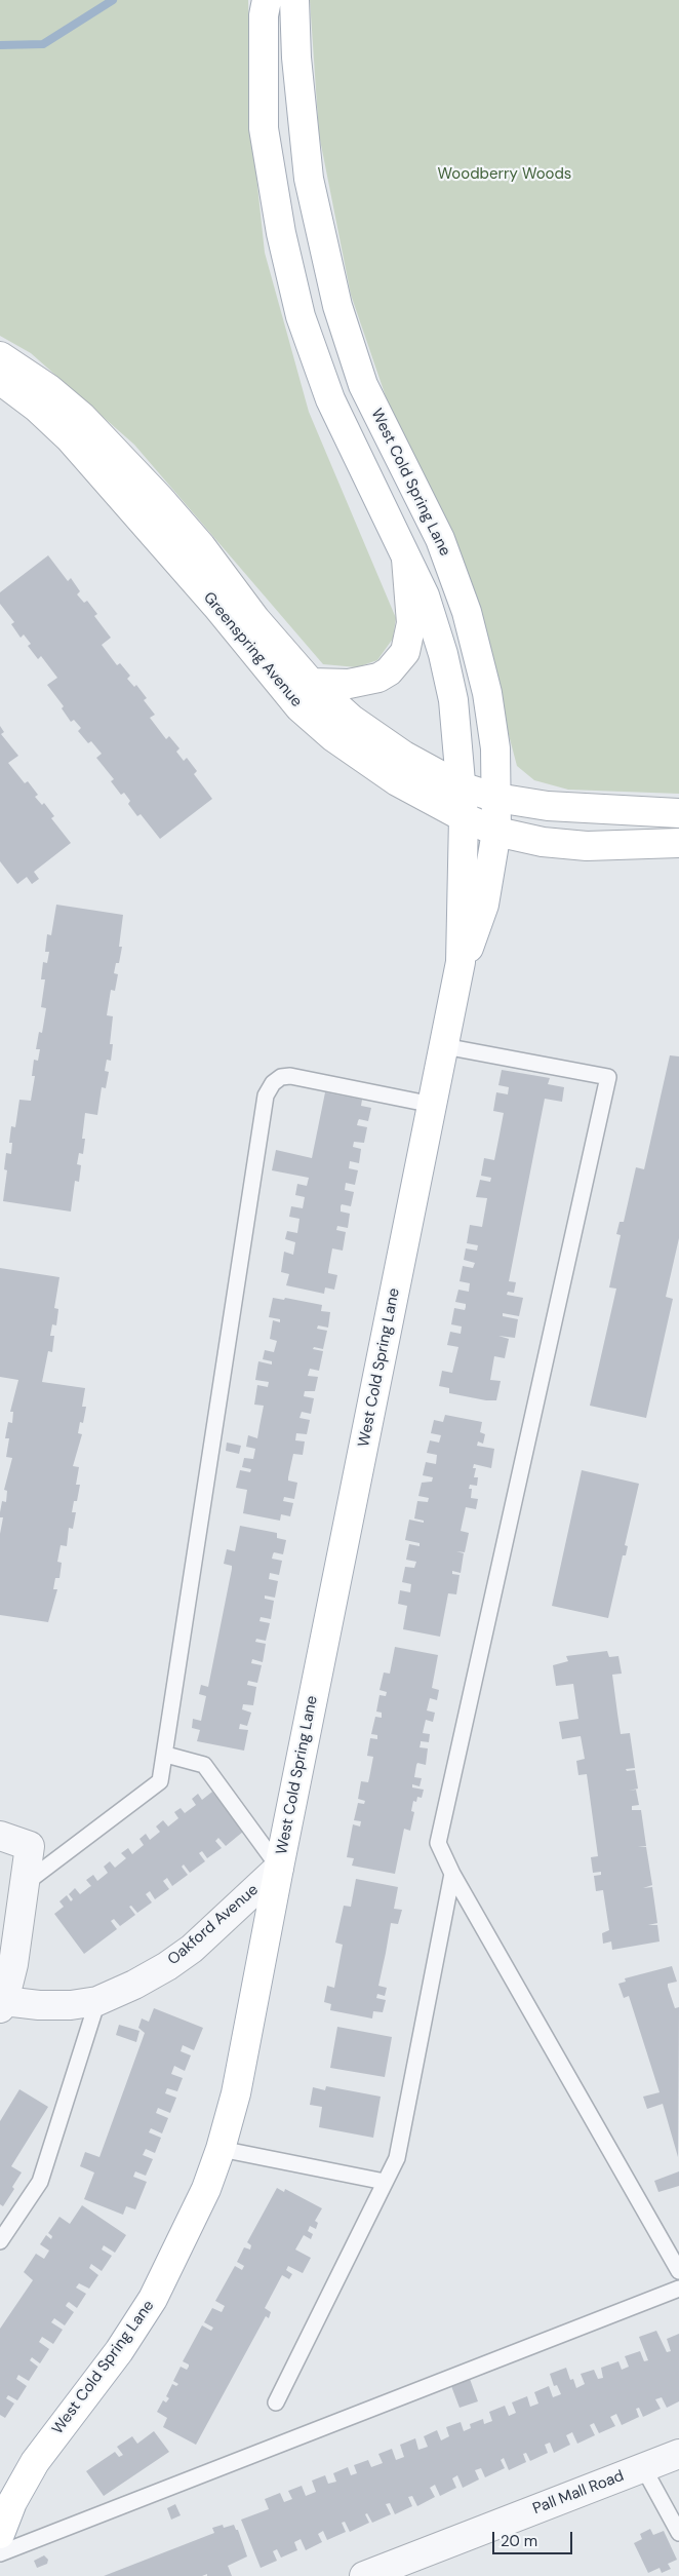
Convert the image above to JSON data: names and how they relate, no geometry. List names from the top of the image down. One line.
{"streets":{"main road":["West Cold Spring Lane","Greenspring Avenue"],"street":["Oakford Avenue","Pall Mall Road"]},"crossings":[["West Cold Spring Lane","Greenspring Avenue"],["West Cold Spring Lane","Oakford Avenue"]],"parks":["Woodberry Woods"],"scale_bar":"20 m"}
